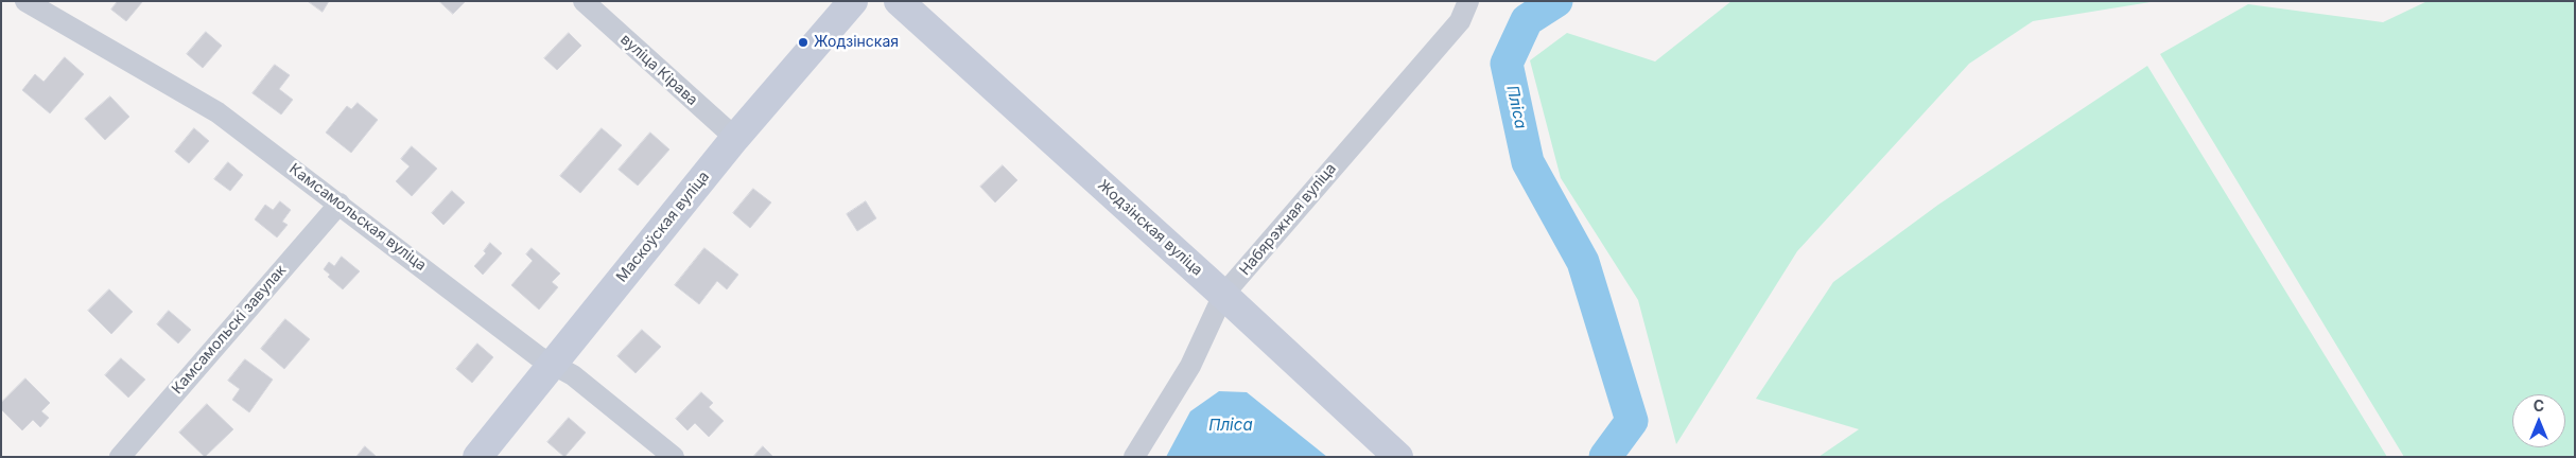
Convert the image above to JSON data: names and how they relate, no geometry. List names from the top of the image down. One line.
{"streets":{"main road":["Маскоўская вуліца","Жодзінская вуліца"],"street":["вуліца Кірава","Камсамольская вуліца","Набярэжная вуліца","Камсамольскі завулак"]},"crossings":[["вуліца Кірава","Маскоўская вуліца"],["Камсамольская вуліца","Маскоўская вуліца"],["Камсамольская вуліца","Камсамольскі завулак"],["Набярэжная вуліца","Жодзінская вуліца"]],"water":["Пліса"],"places":["Жодзінская"],"north":"top"}
